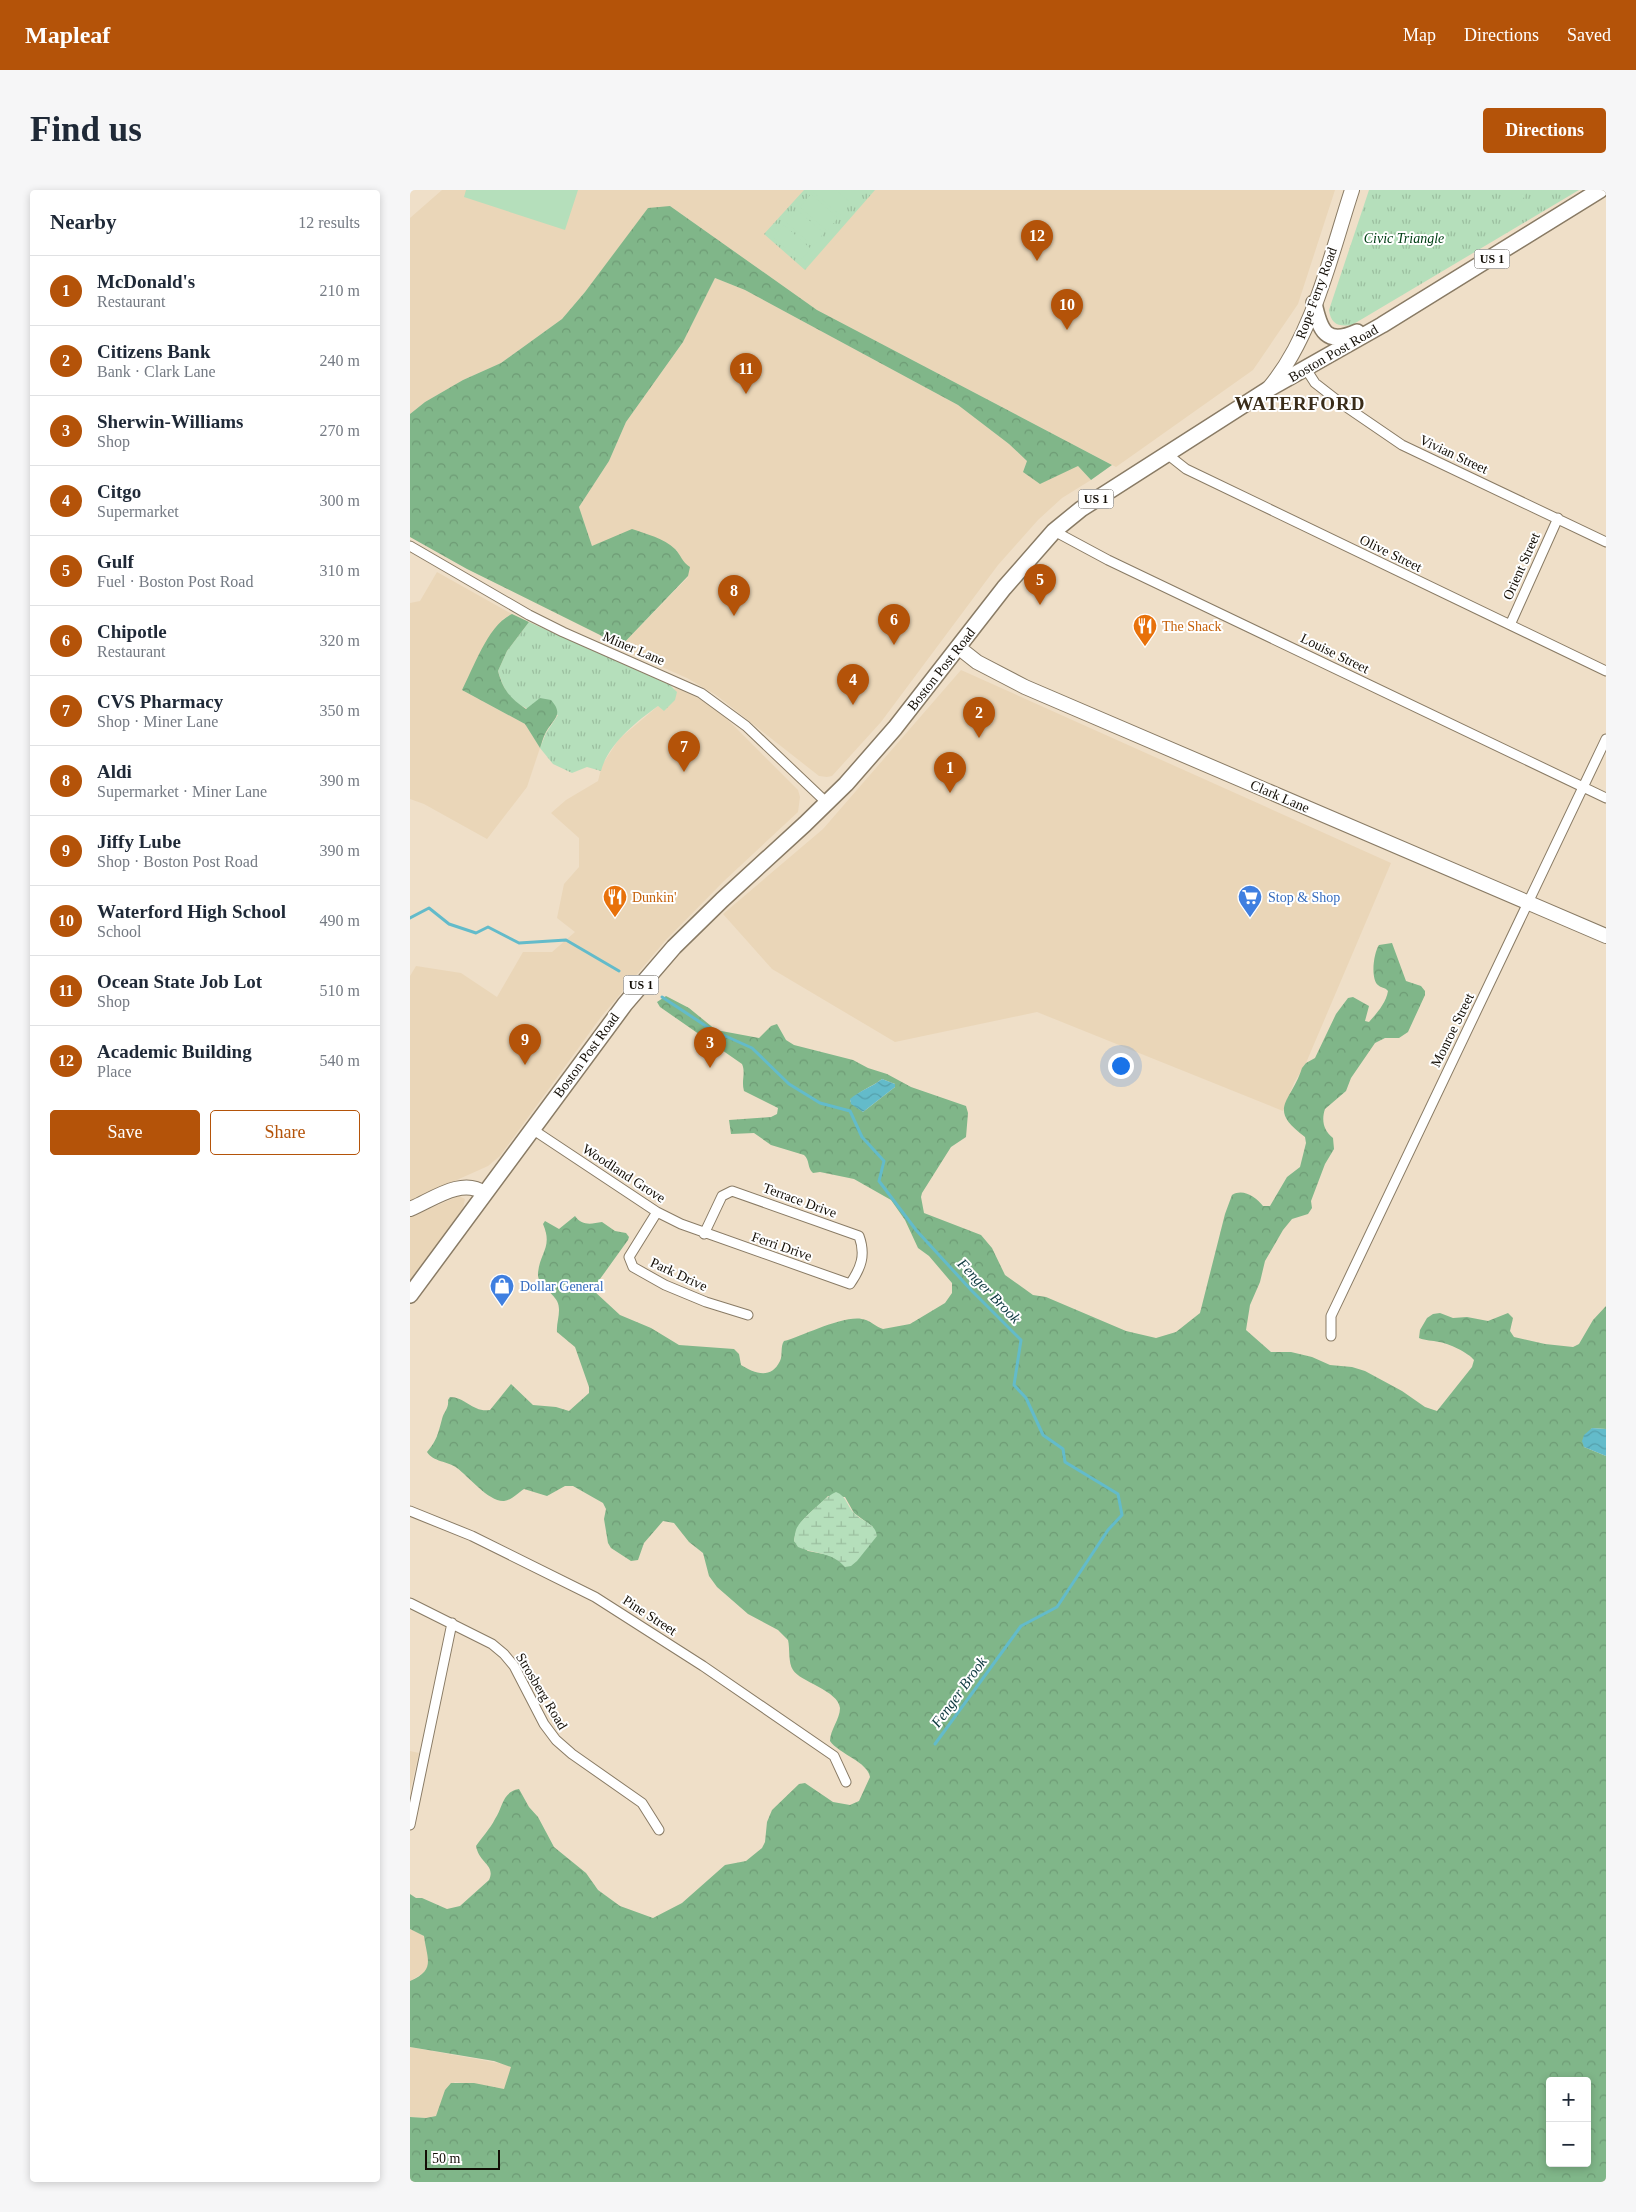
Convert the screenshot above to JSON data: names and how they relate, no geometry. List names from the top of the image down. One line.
{"streets":{"main road":["US 1","Rope Ferry Road","Boston Post Road","Clark Lane"],"street":["Vivian Street","Olive Street","Orient Street","Miner Lane","Louise Street","Monroe Street","Woodland Grove","Terrace Drive","Ferri Drive","Park Drive","Pine Street","Strosberg Road"]},"crossings":[["Rope Ferry Road","Boston Post Road"],["Boston Post Road","Vivian Street"],["Boston Post Road","Olive Street"],["Boston Post Road","Miner Lane"],["Boston Post Road","Louise Street"],["Boston Post Road","Clark Lane"],["Boston Post Road","Woodland Grove"],["Vivian Street","Orient Street"],["Olive Street","Orient Street"],["Louise Street","Monroe Street"],["Clark Lane","Monroe Street"],["Woodland Grove","Terrace Drive"],["Woodland Grove","Ferri Drive"],["Woodland Grove","Park Drive"],["Terrace Drive","Ferri Drive"]],"districts":["WATERFORD"],"water":["Fenger Brook"],"parks":["Civic Triangle"],"places":{"restaurant":["The Shack","Dunkin'"],"supermarket":["Stop & Shop"],"shop":["Dollar General"]},"scale_bar":"50 m","page":{"header":"Mapleaf","nav":["Map","Directions","Saved"],"buttons":["Directions",["Save","Share"]],"title":"Find us","heading":["Nearby","12 results"],"pins":["12","10","11","5","8","6","4","2","7","1","9","3"],"list":[{"mark":"1","name":"McDonald's","note":"Restaurant","value":"210 m"},{"mark":"2","name":"Citizens Bank","note":"Bank · Clark Lane","value":"240 m"},{"mark":"3","name":"Sherwin-Williams","note":"Shop","value":"270 m"},{"mark":"4","name":"Citgo","note":"Supermarket","value":"300 m"},{"mark":"5","name":"Gulf","note":"Fuel · Boston Post Road","value":"310 m"},{"mark":"6","name":"Chipotle","note":"Restaurant","value":"320 m"},{"mark":"7","name":"CVS Pharmacy","note":"Shop · Miner Lane","value":"350 m"},{"mark":"8","name":"Aldi","note":"Supermarket · Miner Lane","value":"390 m"},{"mark":"9","name":"Jiffy Lube","note":"Shop · Boston Post Road","value":"390 m"},{"mark":"10","name":"Waterford High School","note":"School","value":"490 m"},{"mark":"11","name":"Ocean State Job Lot","note":"Shop","value":"510 m"},{"mark":"12","name":"Academic Building","note":"Place","value":"540 m"}],"map_buttons":["+","−"],"scale":"50 m"}}
